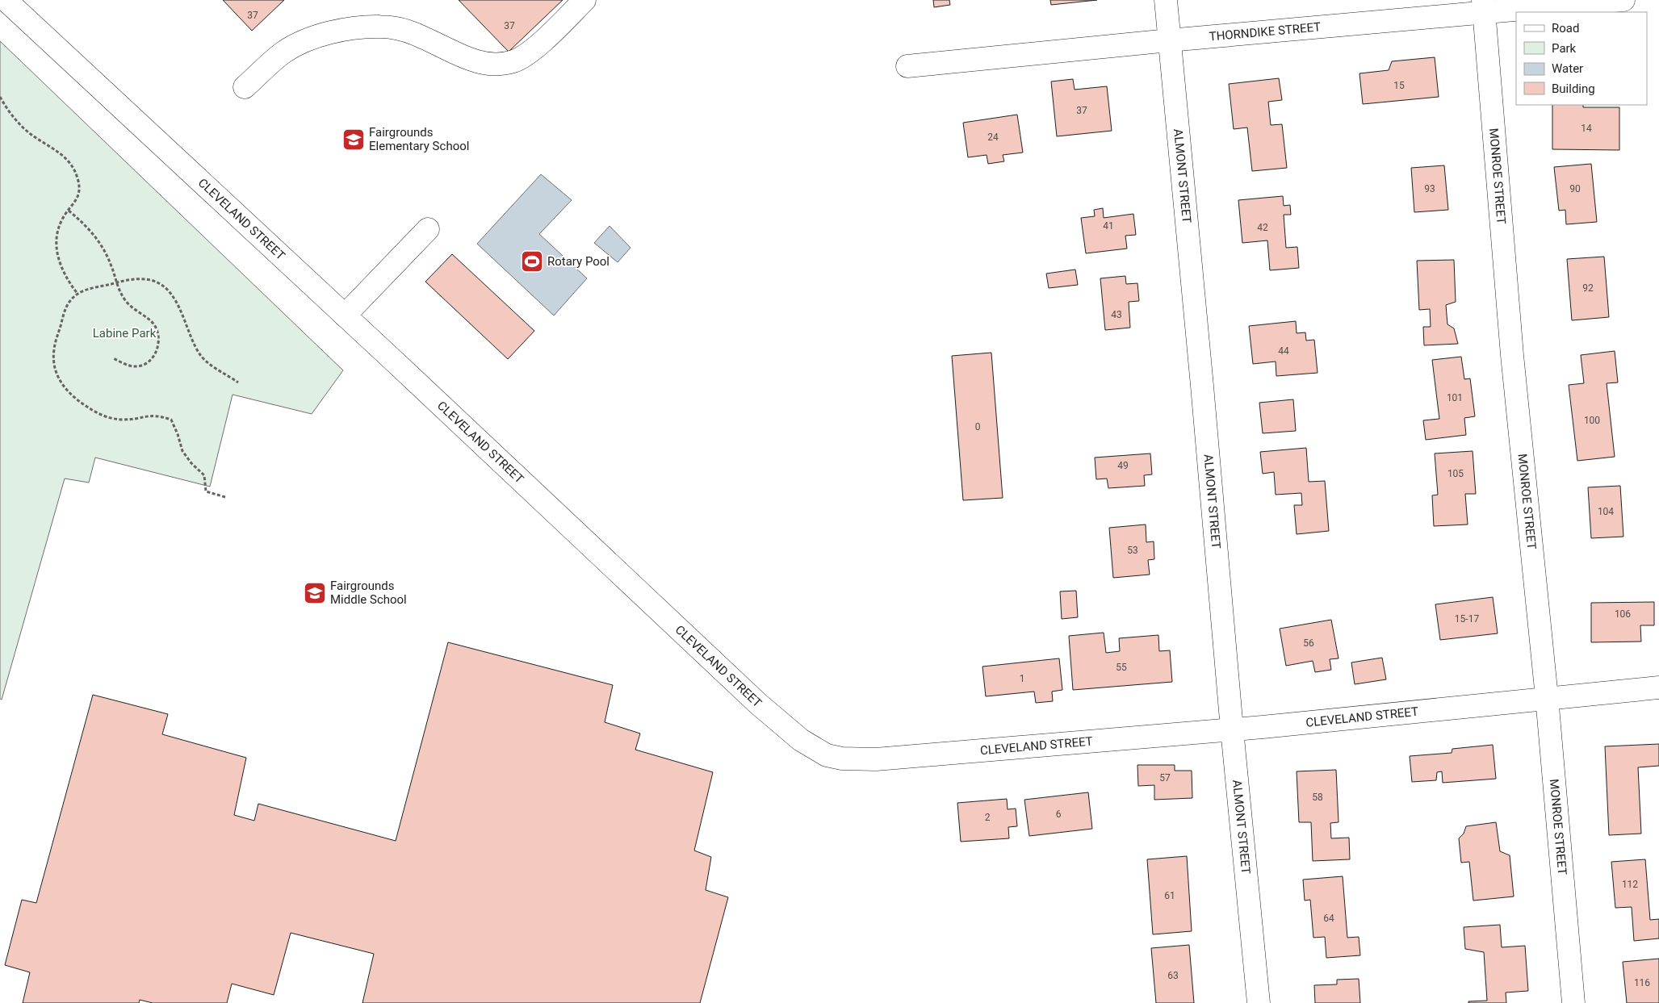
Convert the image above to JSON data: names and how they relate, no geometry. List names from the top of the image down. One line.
{"streets":{"street":["THORNDIKE STREET","ALMONT STREET","MONROE STREET","CLEVELAND STREET"]},"crossings":[["THORNDIKE STREET","ALMONT STREET"],["THORNDIKE STREET","MONROE STREET"],["ALMONT STREET","CLEVELAND STREET"],["MONROE STREET","CLEVELAND STREET"]],"parks":["Labine Park"],"places":{"school or university":["Fairgrounds Elementary School","Fairgrounds Middle School"],"sports":["Rotary Pool"]},"house_numbers":["37","37","15","37","14","24","93","90","41","42","92","43","44","101","100","0","49","105","104","53","106","15-17","56","55","1","57","58","6","2","112","61","64","63","116"],"legend":["Road","Park","Water","Building"]}
